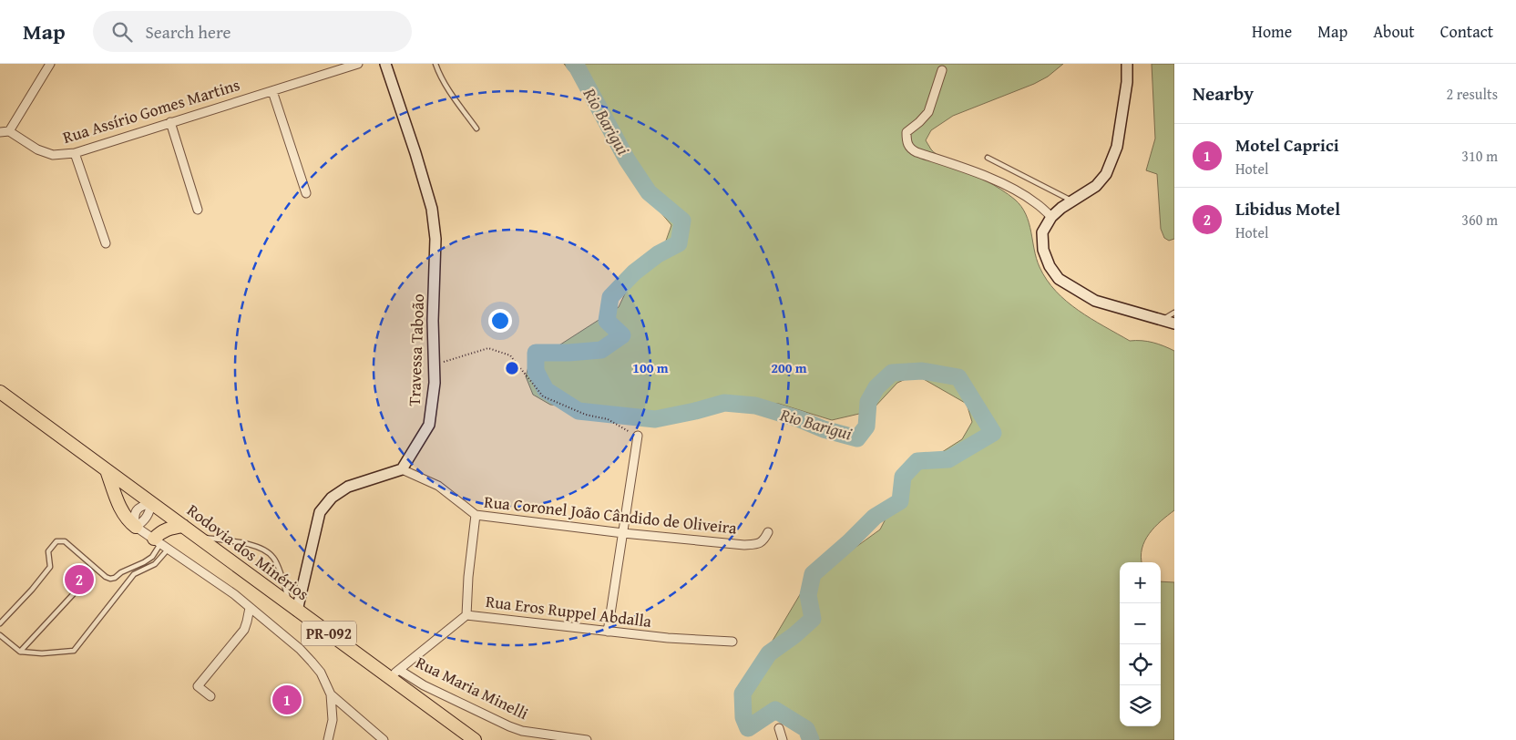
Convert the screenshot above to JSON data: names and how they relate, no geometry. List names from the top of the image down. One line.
{"streets":{"main road":["Rodovia dos Minérios","PR-092"],"street":["Rua Assírio Gomes Martins","Travessa Taboão","Rua Coronel João Cândido de Oliveira","Rua Eros Ruppel Abdalla","Rua Maria Minelli"]},"crossings":[["Travessa Taboão","Rua Coronel João Cândido de Oliveira"],["Rodovia dos Minérios","Rua Maria Minelli"],["Rua Eros Ruppel Abdalla","Rua Maria Minelli"]],"water":["Rio Barigui"],"page":{"header":"Map","search":"Search here","nav":["Home","Map","About","Contact"],"heading":["Nearby","2 results"],"list":[{"mark":"1","name":"Motel Caprici","note":"Hotel","value":"310 m"},{"mark":"2","name":"Libidus Motel","note":"Hotel","value":"360 m"}],"map_buttons":["+","−"],"pins":["2","1"]},"rings":["100 m","200 m"]}
